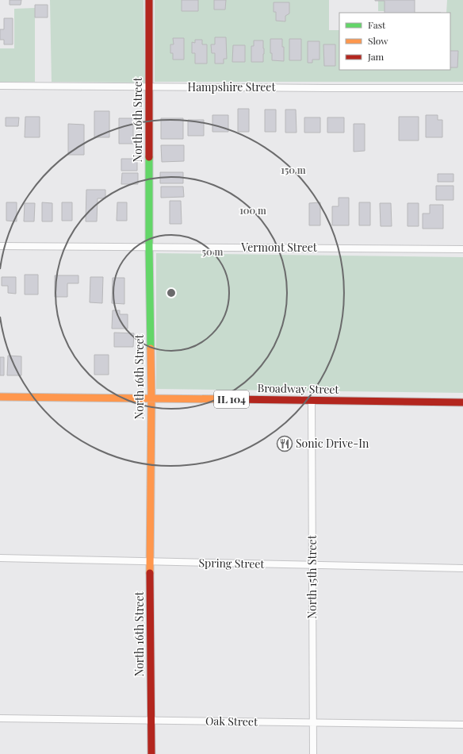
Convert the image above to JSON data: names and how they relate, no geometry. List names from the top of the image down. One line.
{"streets":{"street":["Hampshire Street","North 16th Street","Vermont Street","Broadway Street","IL 104","Spring Street","North 15th Street","Oak Street"]},"crossings":[["Hampshire Street","North 16th Street"],["North 16th Street","Vermont Street"],["North 16th Street","Broadway Street"],["North 16th Street","Spring Street"],["North 16th Street","Oak Street"],["Broadway Street","North 15th Street"],["Spring Street","North 15th Street"],["North 15th Street","Oak Street"]],"places":{"restaurant":["Sonic Drive-In"]},"legend":["Fast","Slow","Jam"],"rings":["150 m","100 m","50 m"]}
